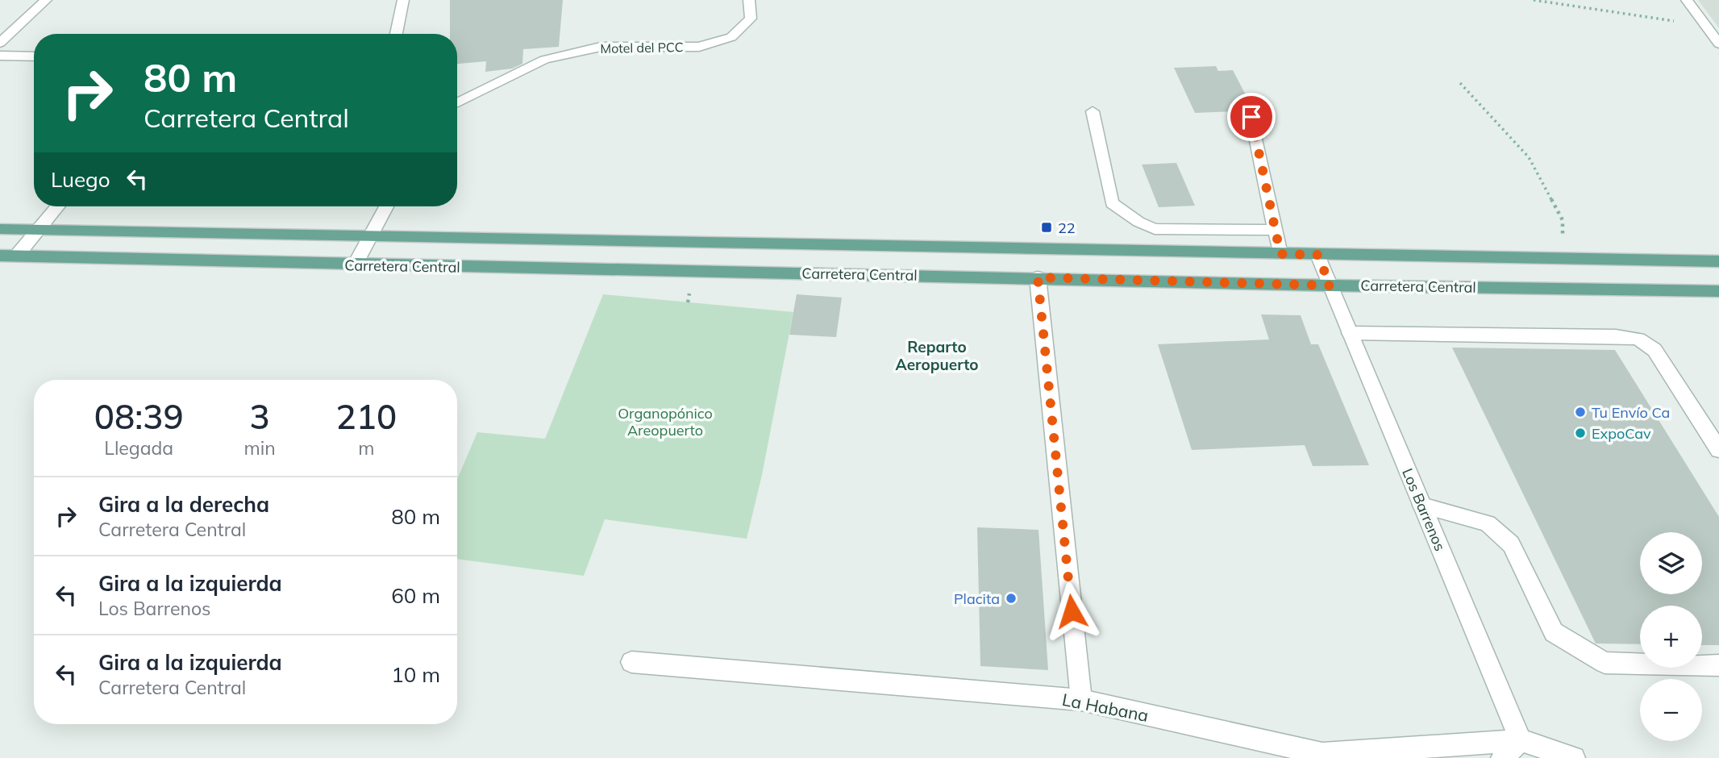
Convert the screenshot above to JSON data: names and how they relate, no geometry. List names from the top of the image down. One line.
{"streets":{"main road":["Carretera Central"],"street":["Motel del PCC","Los Barrenos","La Habana"]},"crossings":[["Carretera Central","Los Barrenos"],["Los Barrenos","La Habana"]],"districts":["Reparto Aeropuerto"],"parks":["Organopónico Areopuerto"],"places":{"transit":["22"],"other":["Tu Envío Ca","ExpoCav","Placita"]},"page":{"turn":["80 m","Carretera Central"],"then":"Luego","eta":["08:39","Llegada","3","min","210","m"],"list":[{"name":"Gira a la derecha","note":"Carretera Central","value":"80 m"},{"name":"Gira a la izquierda","note":"Los Barrenos","value":"60 m"},{"name":"Gira a la izquierda","note":"Carretera Central","value":"10 m"}],"map_buttons":["+","−"]}}
